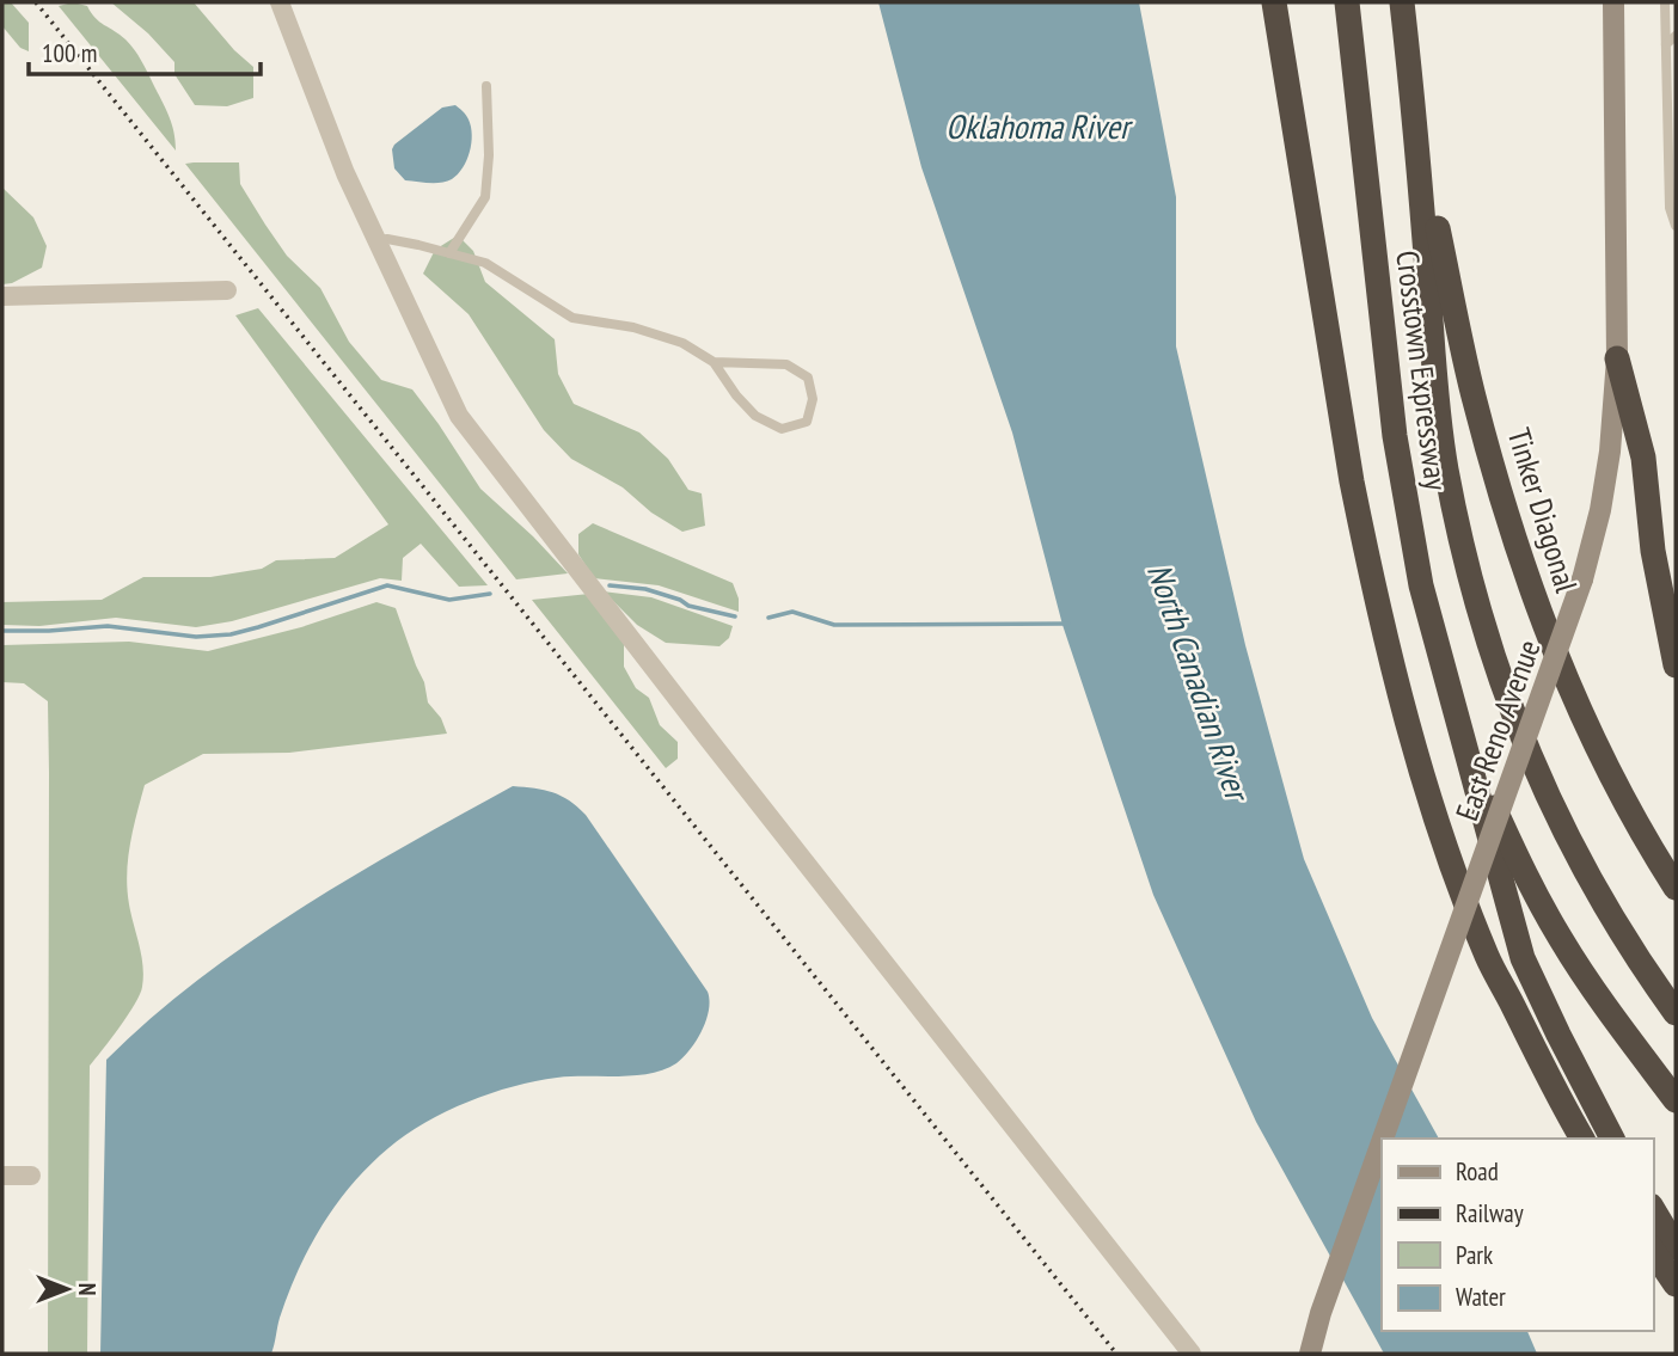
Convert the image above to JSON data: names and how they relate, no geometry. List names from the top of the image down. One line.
{"streets":{"highway":["Crosstown Expressway","Tinker Diagonal"],"main road":["East Reno Avenue"]},"water":["Oklahoma River","North Canadian River"],"legend":["Road","Railway","Park","Water"],"scale_bar":"100 m","north":"right"}
